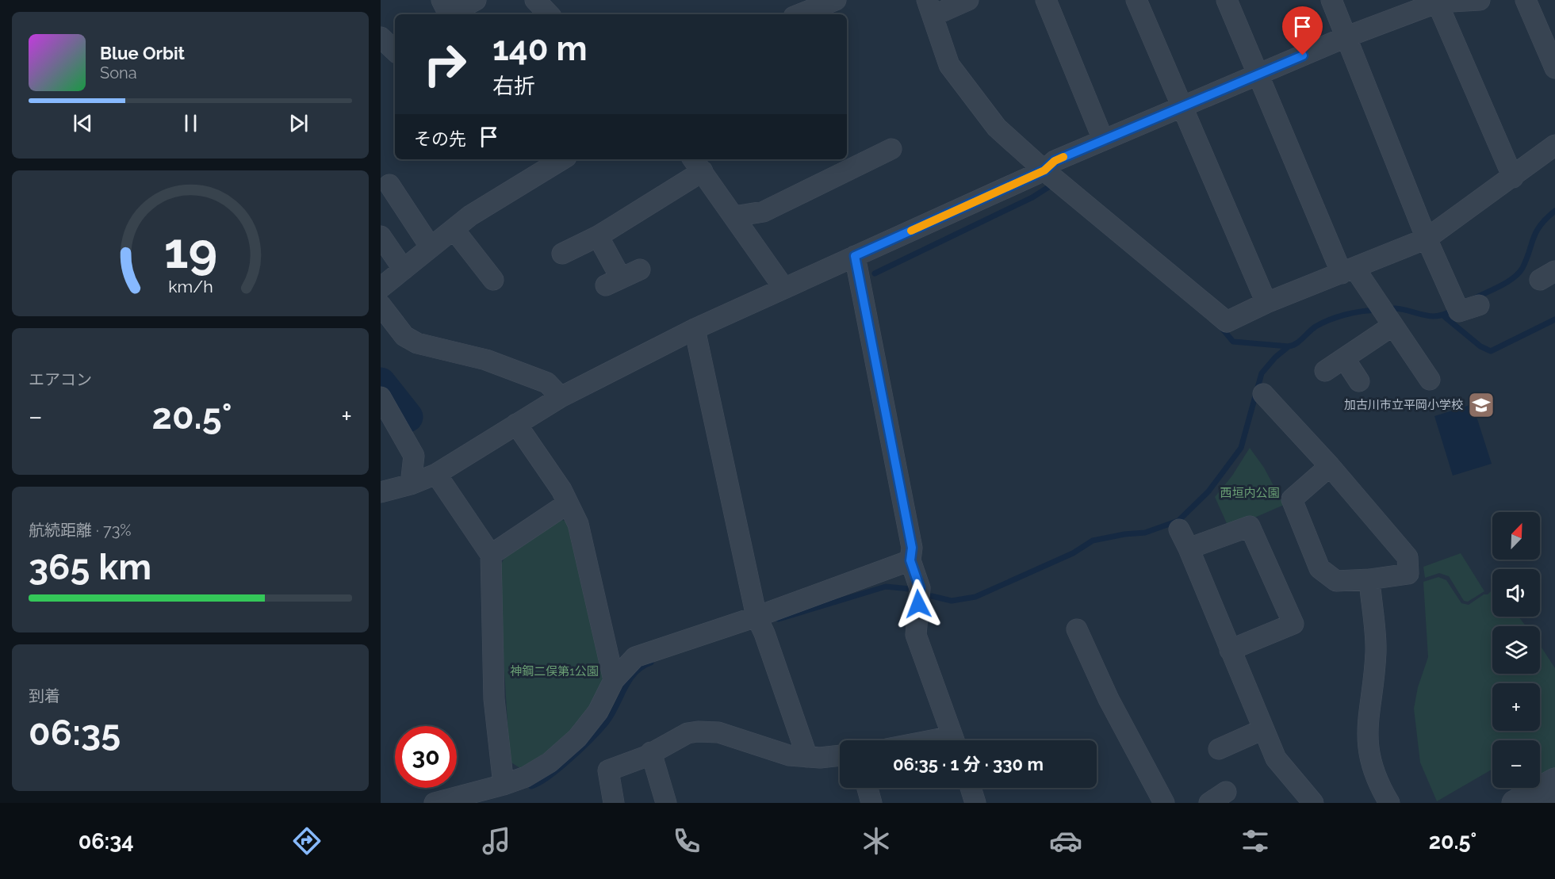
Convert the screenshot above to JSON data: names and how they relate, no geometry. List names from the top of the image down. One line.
{"parks":["西垣内公園","神鋼二俣第1公園"],"places":{"school or university":["加古川市立平岡小学校"]},"north":"top right","page":{"turn":["140 m","右折"],"song":["Blue Orbit","Sona"],"then":"その先","tile":["エアコン",["航続距離 · 73%","365 km"],["到着","06:35"]],"heat":["−","20.5°","+"],"map_buttons":["+","−"],"limit":"30","trip":"06:35 · 1 分 · 330 m","tabs":["06:34","20.5°"],"gauge":["19","km/h"]}}
